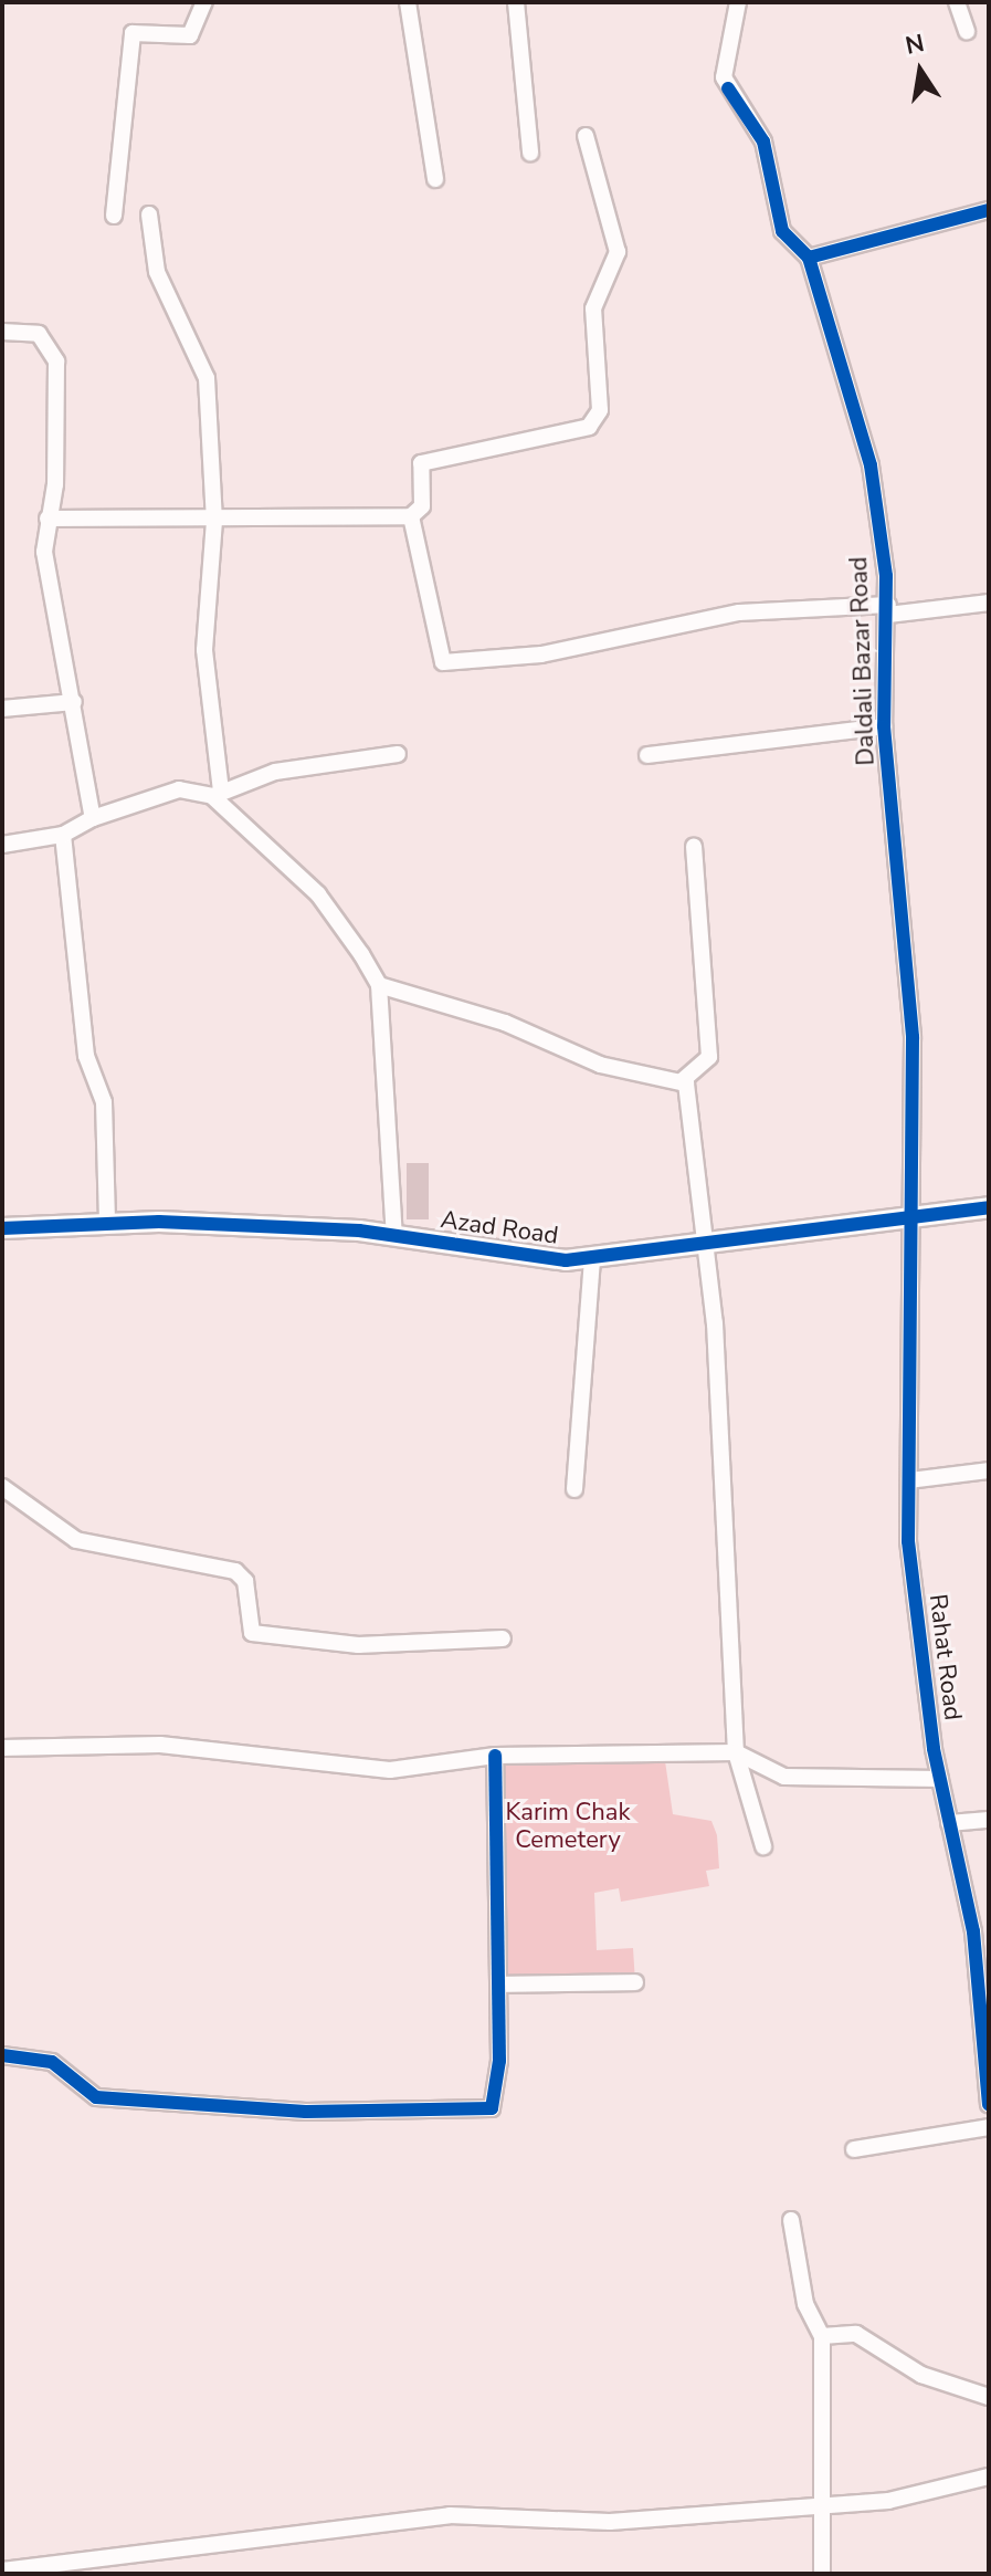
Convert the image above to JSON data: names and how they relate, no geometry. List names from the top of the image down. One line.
{"streets":{"street":["Daldali Bazar Road","Azad Road","Rahat Road"]},"crossings":[["Daldali Bazar Road","Azad Road"],["Daldali Bazar Road","Rahat Road"],["Azad Road","Rahat Road"]],"parks":["Karim Chak Cemetery"],"north":"top"}
